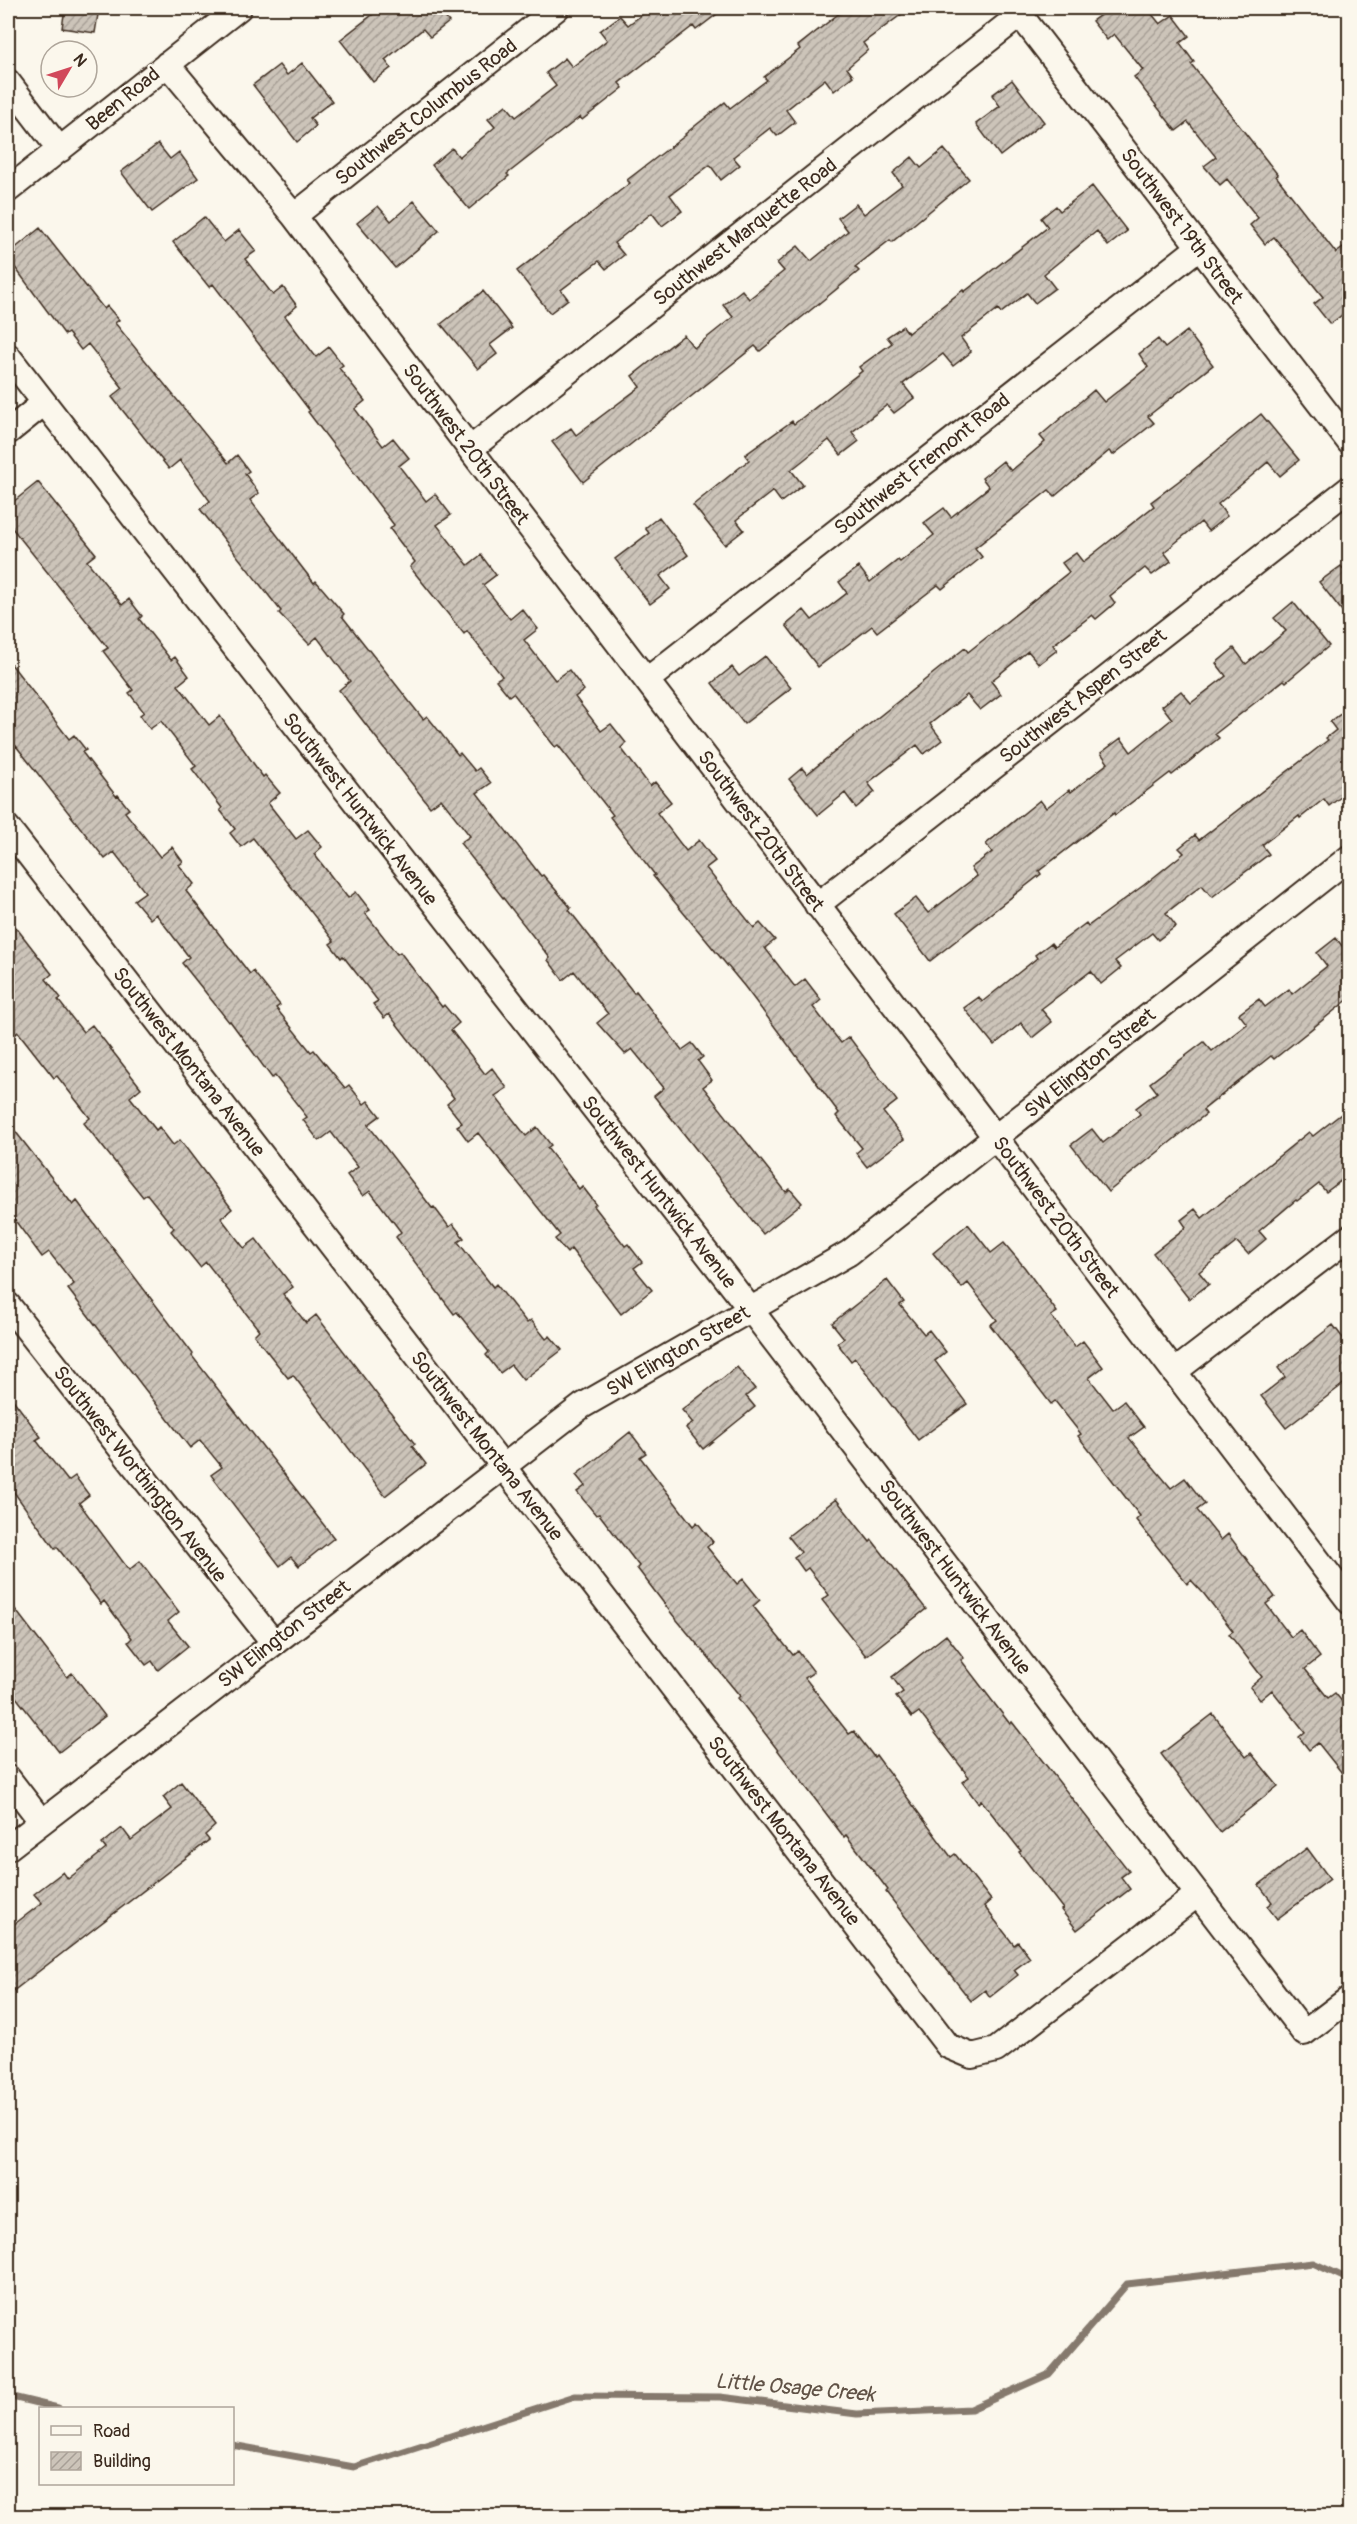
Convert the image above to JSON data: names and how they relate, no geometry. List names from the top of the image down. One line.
{"streets":{"street":["Been Road","Southwest Columbus Road","Southwest 19th Street","Southwest Marquette Road","Southwest 20th Street","Southwest Fremont Road","Southwest Aspen Street","Southwest Huntwick Avenue","Southwest Montana Avenue","SW Elington Street","Southwest Worthington Avenue"]},"crossings":[["Been Road","Southwest 20th Street"],["Southwest Columbus Road","Southwest 20th Street"],["Southwest 19th Street","Southwest Marquette Road"],["Southwest 19th Street","Southwest Fremont Road"],["Southwest Marquette Road","Southwest 20th Street"],["Southwest 20th Street","Southwest Fremont Road"],["Southwest 20th Street","Southwest Aspen Street"],["Southwest 20th Street","SW Elington Street"],["Southwest Huntwick Avenue","Southwest Montana Avenue"],["Southwest Huntwick Avenue","SW Elington Street"],["Southwest Montana Avenue","SW Elington Street"],["SW Elington Street","Southwest Worthington Avenue"]],"water":["Little Osage Creek"],"legend":["Road","Building"],"north":"top right"}
